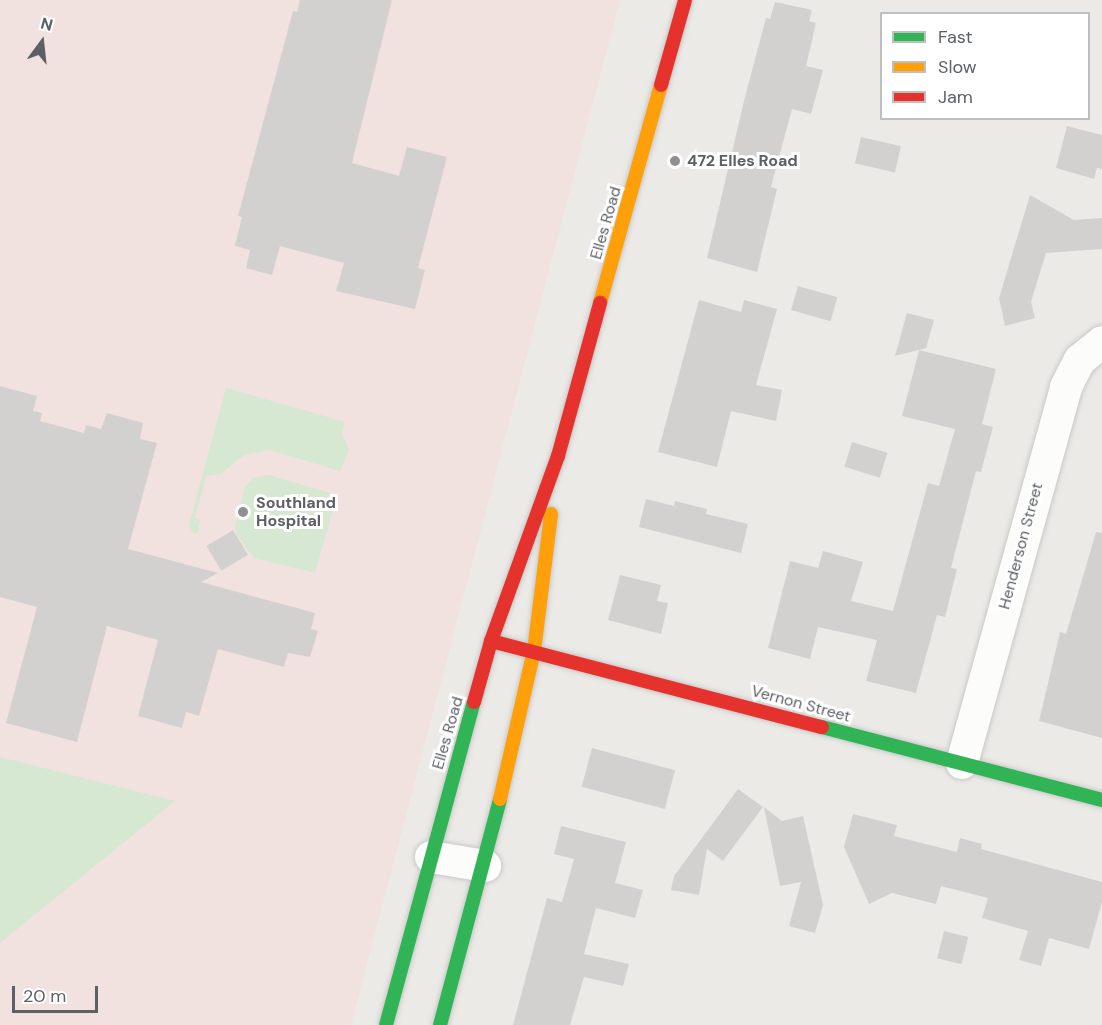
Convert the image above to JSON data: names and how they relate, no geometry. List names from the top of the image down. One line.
{"streets":{"main road":["Elles Road","Vernon Street"],"street":["Henderson Street"]},"crossings":[["Elles Road","Vernon Street"],["Henderson Street","Vernon Street"]],"places":["472 Elles Road","Southland Hospital"],"legend":["Fast","Slow","Jam"],"scale_bar":"20 m","north":"top"}
